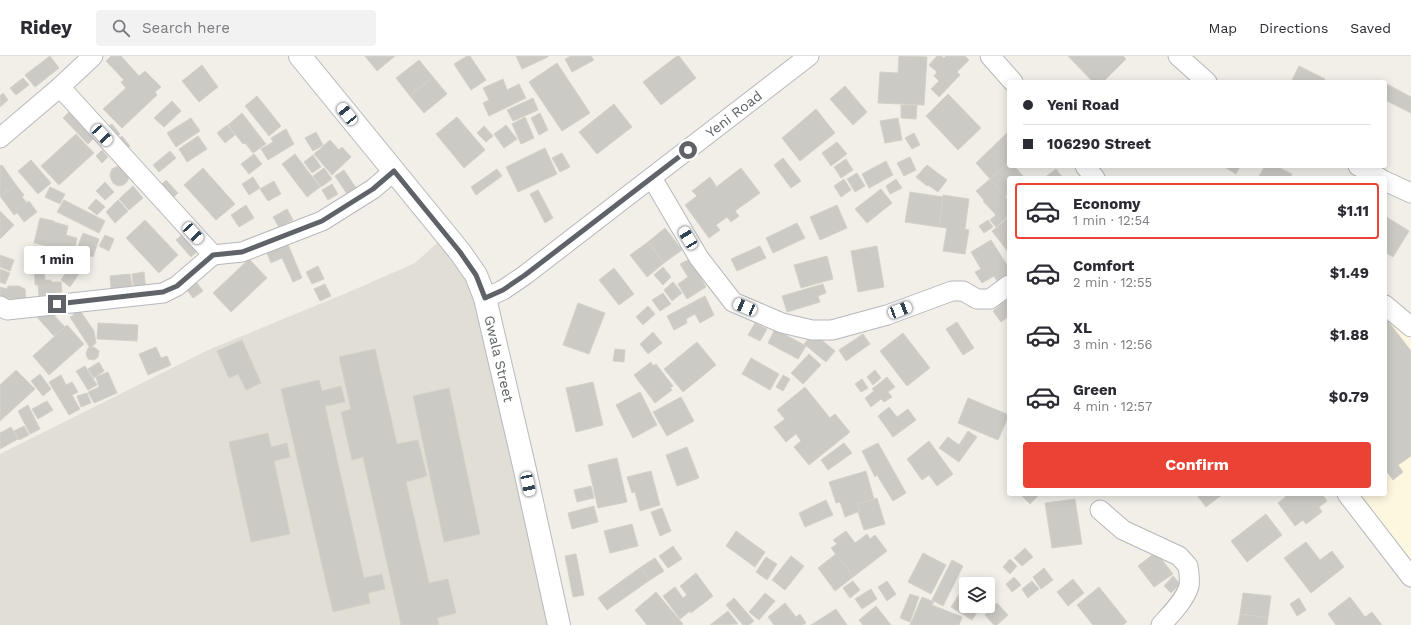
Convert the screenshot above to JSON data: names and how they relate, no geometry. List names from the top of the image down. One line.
{"streets":{"street":["Yeni Road","Gwala Street"]},"crossings":[["Yeni Road","Gwala Street"]],"page":{"header":"Ridey","search":"Search here","nav":["Map","Directions","Saved"],"banner":["Yeni Road","106290 Street"],"list":[{"name":"Economy","note":"1 min · 12:54","value":"$1.11"},{"name":"Comfort","note":"2 min · 12:55","value":"$1.49"},{"name":"XL","note":"3 min · 12:56","value":"$1.88"},{"name":"Green","note":"4 min · 12:57","value":"$0.79"}],"bubble":"1 min","buttons":"Confirm"}}
